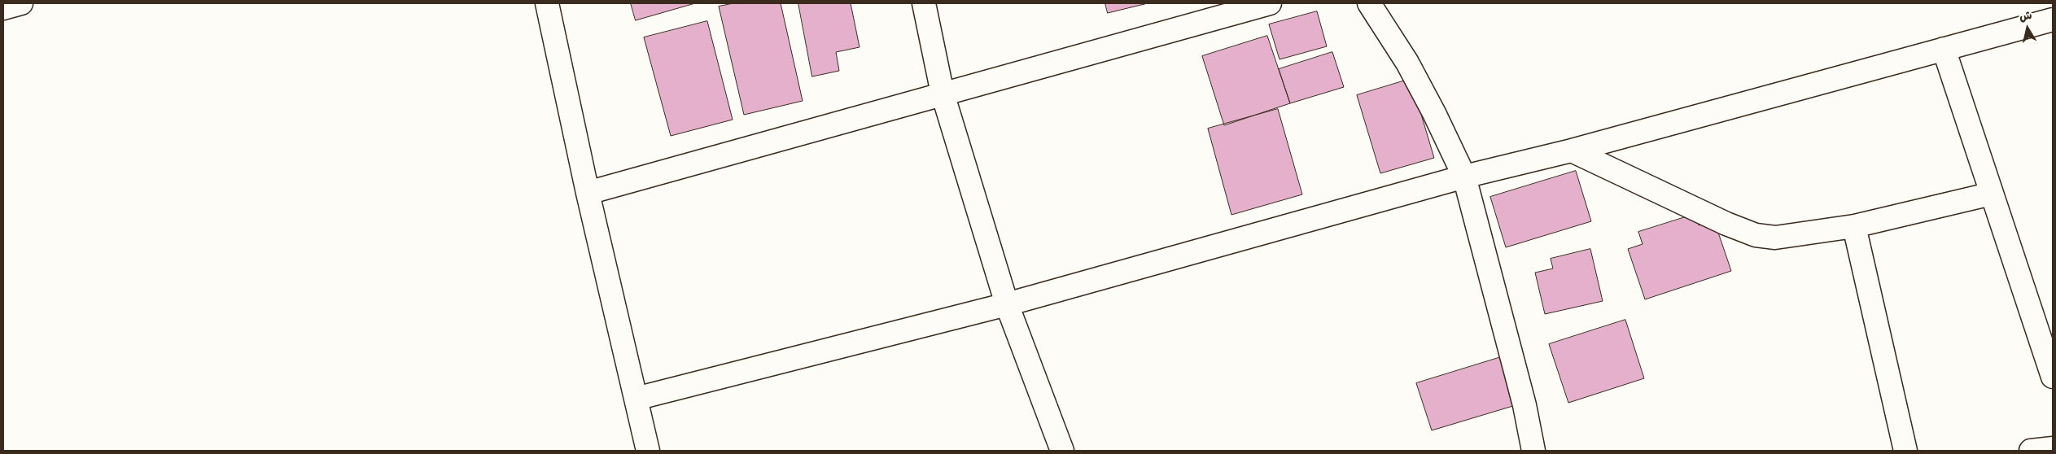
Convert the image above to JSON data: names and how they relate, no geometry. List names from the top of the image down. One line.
{"north":"top"}
